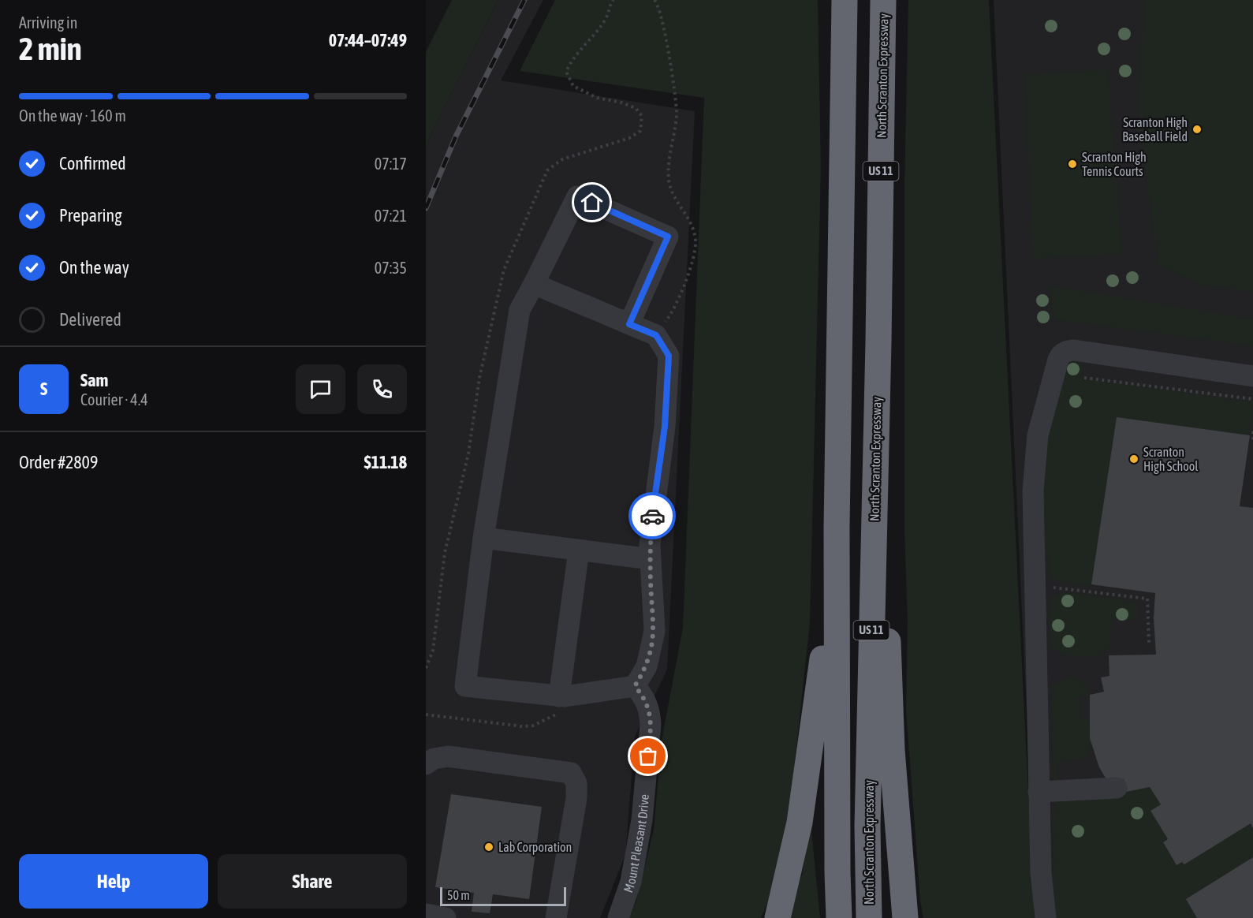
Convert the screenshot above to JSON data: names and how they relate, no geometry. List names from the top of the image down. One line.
{"streets":{"highway":["North Scranton Expressway","US 11"],"street":["Mount Pleasant Drive"]},"places":["Scranton High Baseball Field","Scranton High Tennis Courts","Scranton High School","Lab Corporation"],"scale_bar":"50 m","page":{"heading":["2 min","Arriving in","07:44–07:49"],"panel":["Sam","Courier · 4.4","Order #2809","$11.18"],"bar":"On the way · 160 m","list":[["Confirmed","07:17"],["Preparing","07:21"],["On the way","07:35"],"Delivered"],"round":"S","buttons":["Help","Share"],"scale":"50 m"}}
